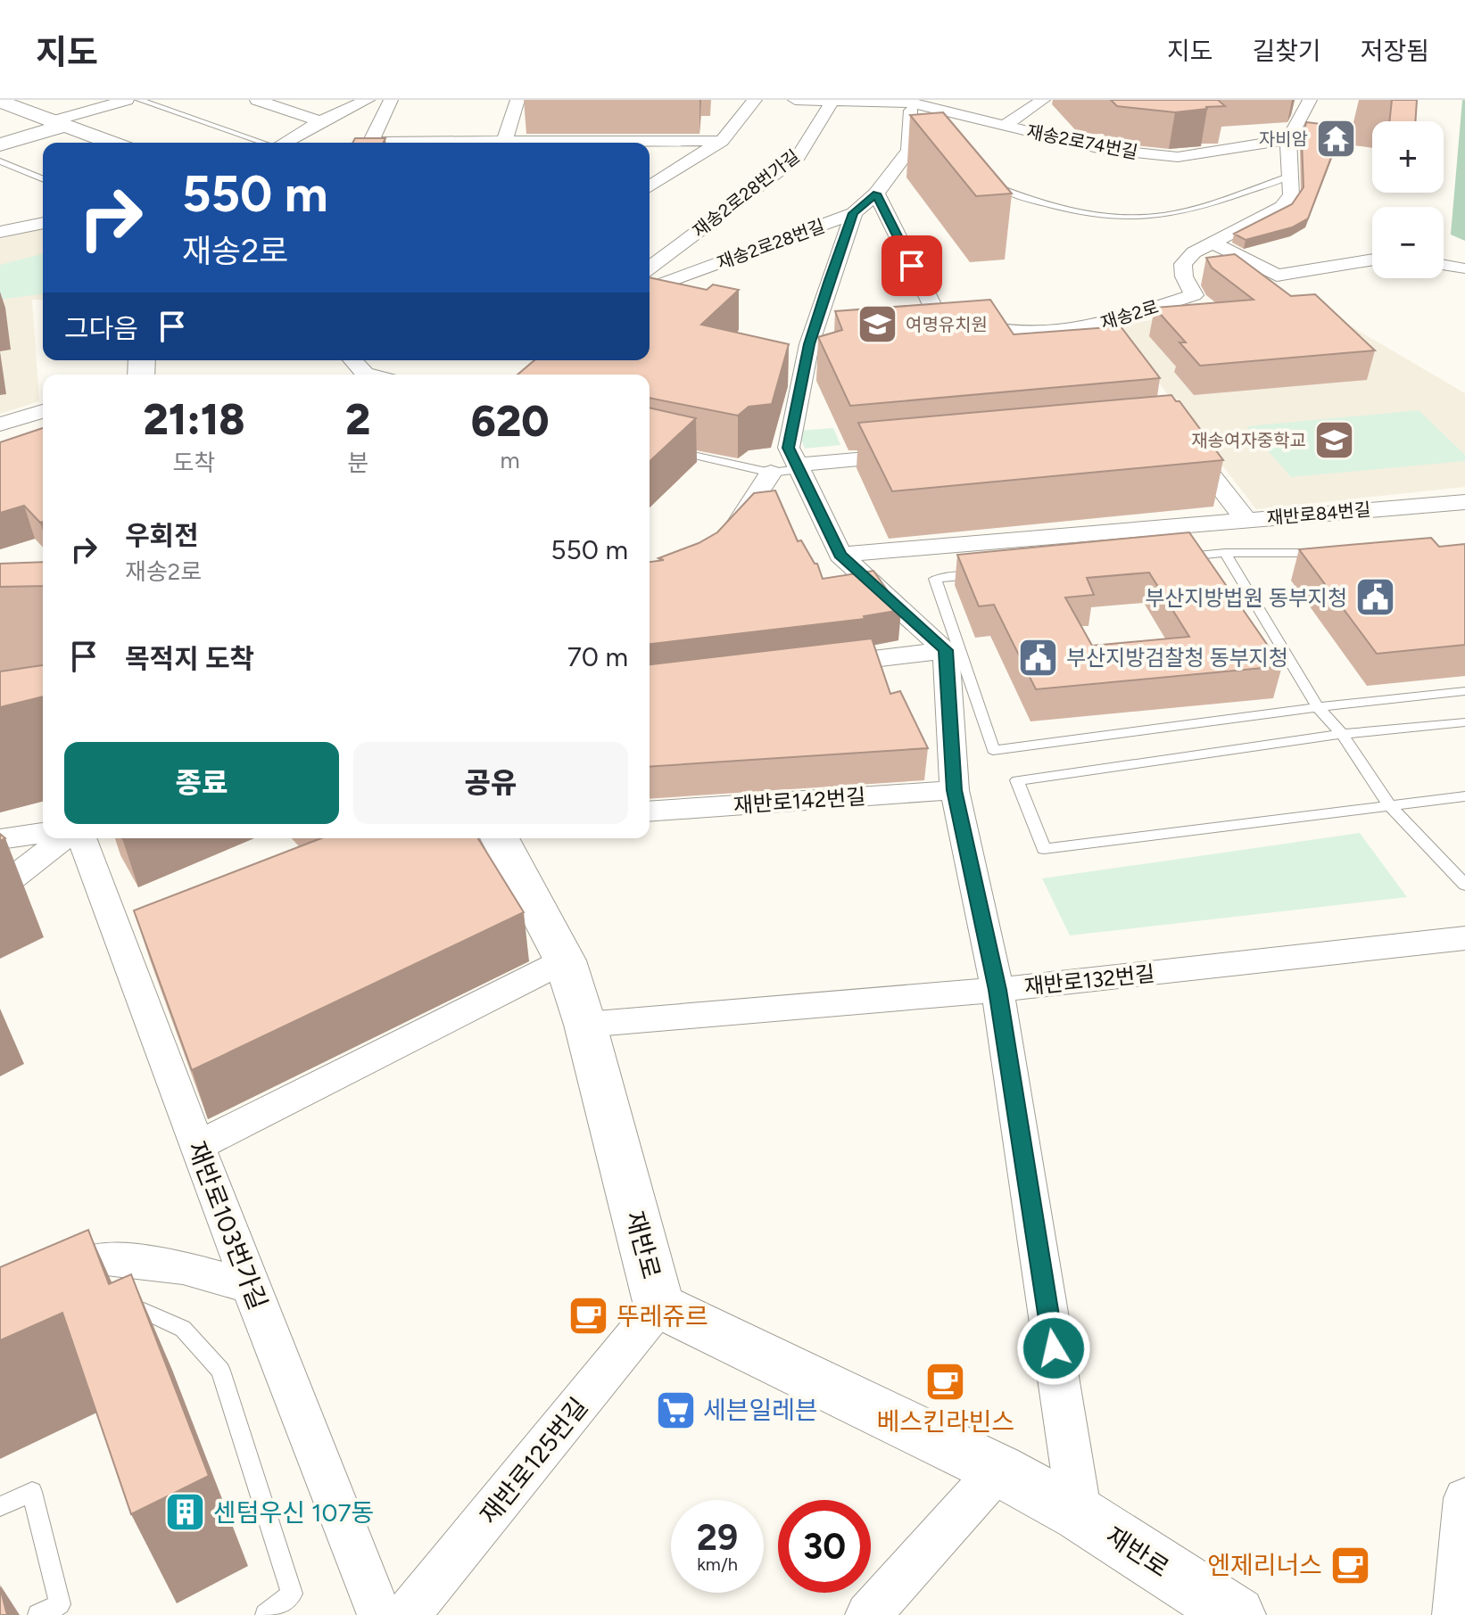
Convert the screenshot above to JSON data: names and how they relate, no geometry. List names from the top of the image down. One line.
{"streets":{"main road":["재반로"],"street":["재송2로74번길","재송2로28번가길","재송2로28번길","재송2로","재반로84번길","재반로142번길","재반로132번길","재반로103번가길","재반로125번길"]},"crossings":[["재송2로74번길","재송2로28번가길"],["재송2로74번길","재송2로28번길"],["재송2로28번길","재송2로"],["재반로132번길","재반로"],["재반로","재반로125번길"]],"places":{"temple":["자비암"],"school or university":["여명유치원","재송여자중학교"],"public building":["부산지방법원 동부지청","부산지방검찰청 동부지청"],"cafe":["뚜레쥬르","베스킨라빈스","엔제리너스"],"supermarket":["세븐일레븐"],"building":["센텀우신 107동"]},"page":{"header":"지도","nav":["지도","길찾기","저장됨"],"map_buttons":["+","−"],"turn":["550 m","재송2로"],"then":"그다음","eta":["21:18","도착","2","분","620","m"],"list":[{"name":"우회전","note":"재송2로","value":"550 m"},{"name":"목적지 도착","value":"70 m"}],"buttons":["종료","공유"],"speed":"29 km/h","limit":"30"}}
